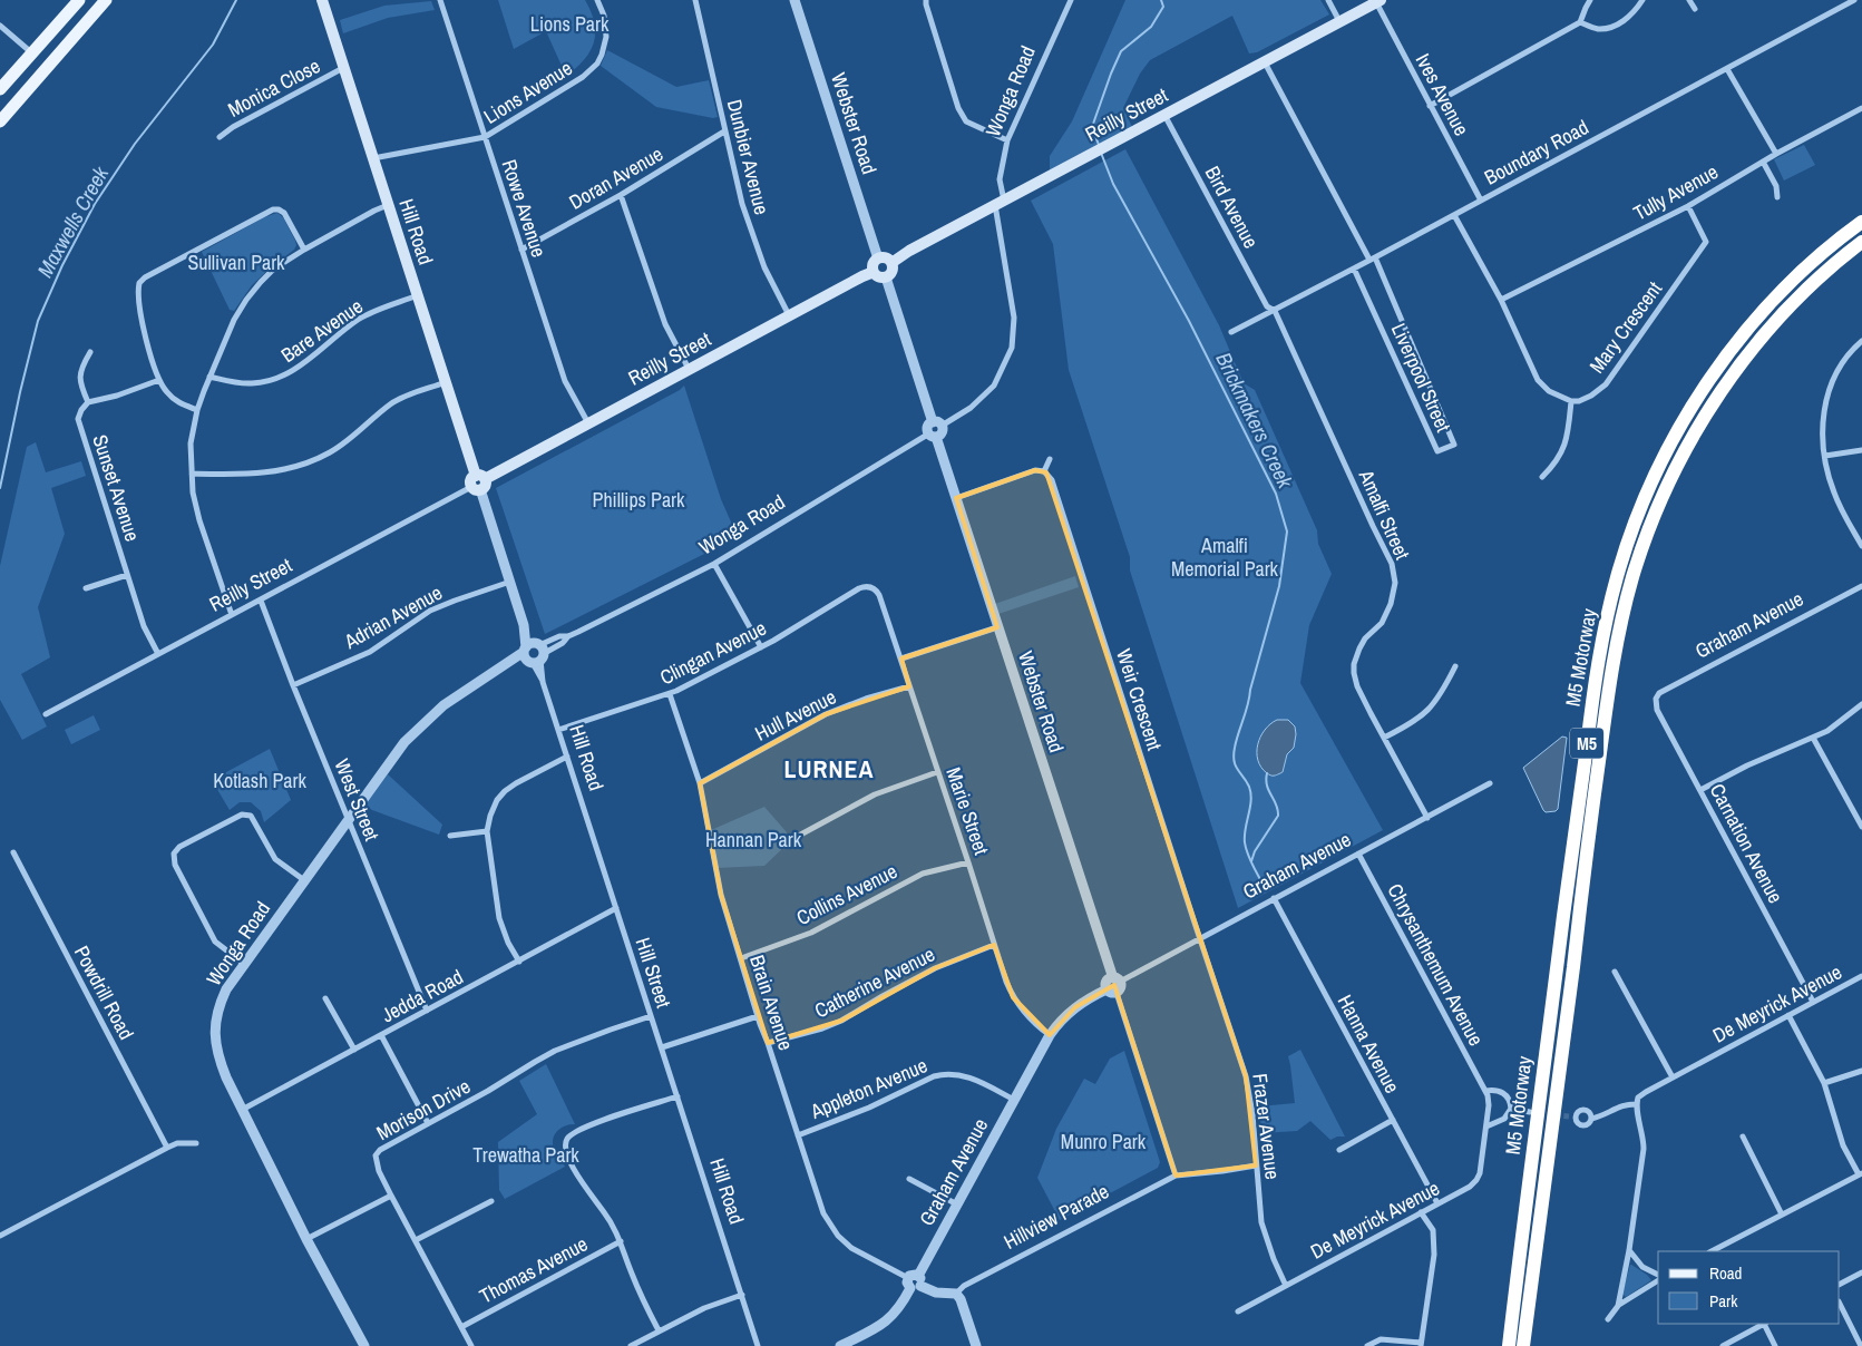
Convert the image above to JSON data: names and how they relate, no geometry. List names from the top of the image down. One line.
{"streets":{"highway":["M5 Motorway","M5"],"main road":["Reilly Street","Hill Road"],"street":["Monica Close","Wonga Road","Lions Avenue","Ives Avenue","Webster Road","Boundary Road","Dunbier Avenue","Doran Avenue","Tully Avenue","Bird Avenue","Rowe Avenue","Mary Crescent","Bare Avenue","Liverpool Street","Sunset Avenue","Amalfi Street","Adrian Avenue","Graham Avenue","Clingan Avenue","Weir Crescent","Hull Avenue","West Street","Marie Street","Carnation Avenue","Collins Avenue","Chrysanthemum Avenue","Hill Street","Catherine Avenue","Powdrill Road","Jedda Road","Brain Avenue","De Meyrick Avenue","Hanna Avenue","Appleton Avenue","Morison Drive","Frazer Avenue","Hillview Parade","Thomas Avenue"]},"crossings":[["Monica Close","Hill Road"],["Wonga Road","Reilly Street"],["Wonga Road","Webster Road"],["Wonga Road","Hill Road"],["Wonga Road","West Street"],["Wonga Road","Jedda Road"],["Lions Avenue","Rowe Avenue"],["Lions Avenue","Hill Road"],["Ives Avenue","Reilly Street"],["Ives Avenue","Boundary Road"],["Reilly Street","Webster Road"],["Reilly Street","Dunbier Avenue"],["Reilly Street","Bird Avenue"],["Reilly Street","Rowe Avenue"],["Reilly Street","Hill Road"],["Reilly Street","Liverpool Street"],["Reilly Street","Sunset Avenue"],["Reilly Street","West Street"],["Webster Road","Graham Avenue"],["Boundary Road","Bird Avenue"],["Boundary Road","Liverpool Street"],["Boundary Road","Amalfi Street"],["Dunbier Avenue","Doran Avenue"],["Doran Avenue","Rowe Avenue"],["Tully Avenue","Mary Crescent"],["Bird Avenue","Amalfi Street"],["Hill Road","Bare Avenue"],["Hill Road","Adrian Avenue"],["Hill Road","Clingan Avenue"],["Hill Road","Hill Street"],["Hill Road","Jedda Road"],["Amalfi Street","Graham Avenue"],["Adrian Avenue","West Street"],["Graham Avenue","Weir Crescent"],["Graham Avenue","Marie Street"],["Graham Avenue","Carnation Avenue"],["Graham Avenue","Chrysanthemum Avenue"],["Graham Avenue","Brain Avenue"],["Graham Avenue","Hanna Avenue"],["Graham Avenue","Appleton Avenue"],["Graham Avenue","Frazer Avenue"],["Clingan Avenue","Marie Street"],["Clingan Avenue","Brain Avenue"],["Weir Crescent","Frazer Avenue"],["Hull Avenue","Marie Street"],["Hull Avenue","Brain Avenue"],["West Street","Jedda Road"],["Marie Street","Collins Avenue"],["Marie Street","Catherine Avenue"],["Carnation Avenue","De Meyrick Avenue"],["Collins Avenue","Brain Avenue"],["Chrysanthemum Avenue","De Meyrick Avenue"],["Hill Street","Jedda Road"],["Hill Street","Morison Drive"],["Catherine Avenue","Brain Avenue"],["Brain Avenue","Appleton Avenue"],["De Meyrick Avenue","Hanna Avenue"],["De Meyrick Avenue","Frazer Avenue"],["Morison Drive","Thomas Avenue"]],"districts":["LURNEA"],"water":["Maxwells Creek","Brickmakers Creek"],"parks":["Lions Park","Sullivan Park","Phillips Park","Amalfi Memorial Park","Kotlash Park","Hannan Park","Munro Park","Trewatha Park"],"legend":["Road","Park"]}
